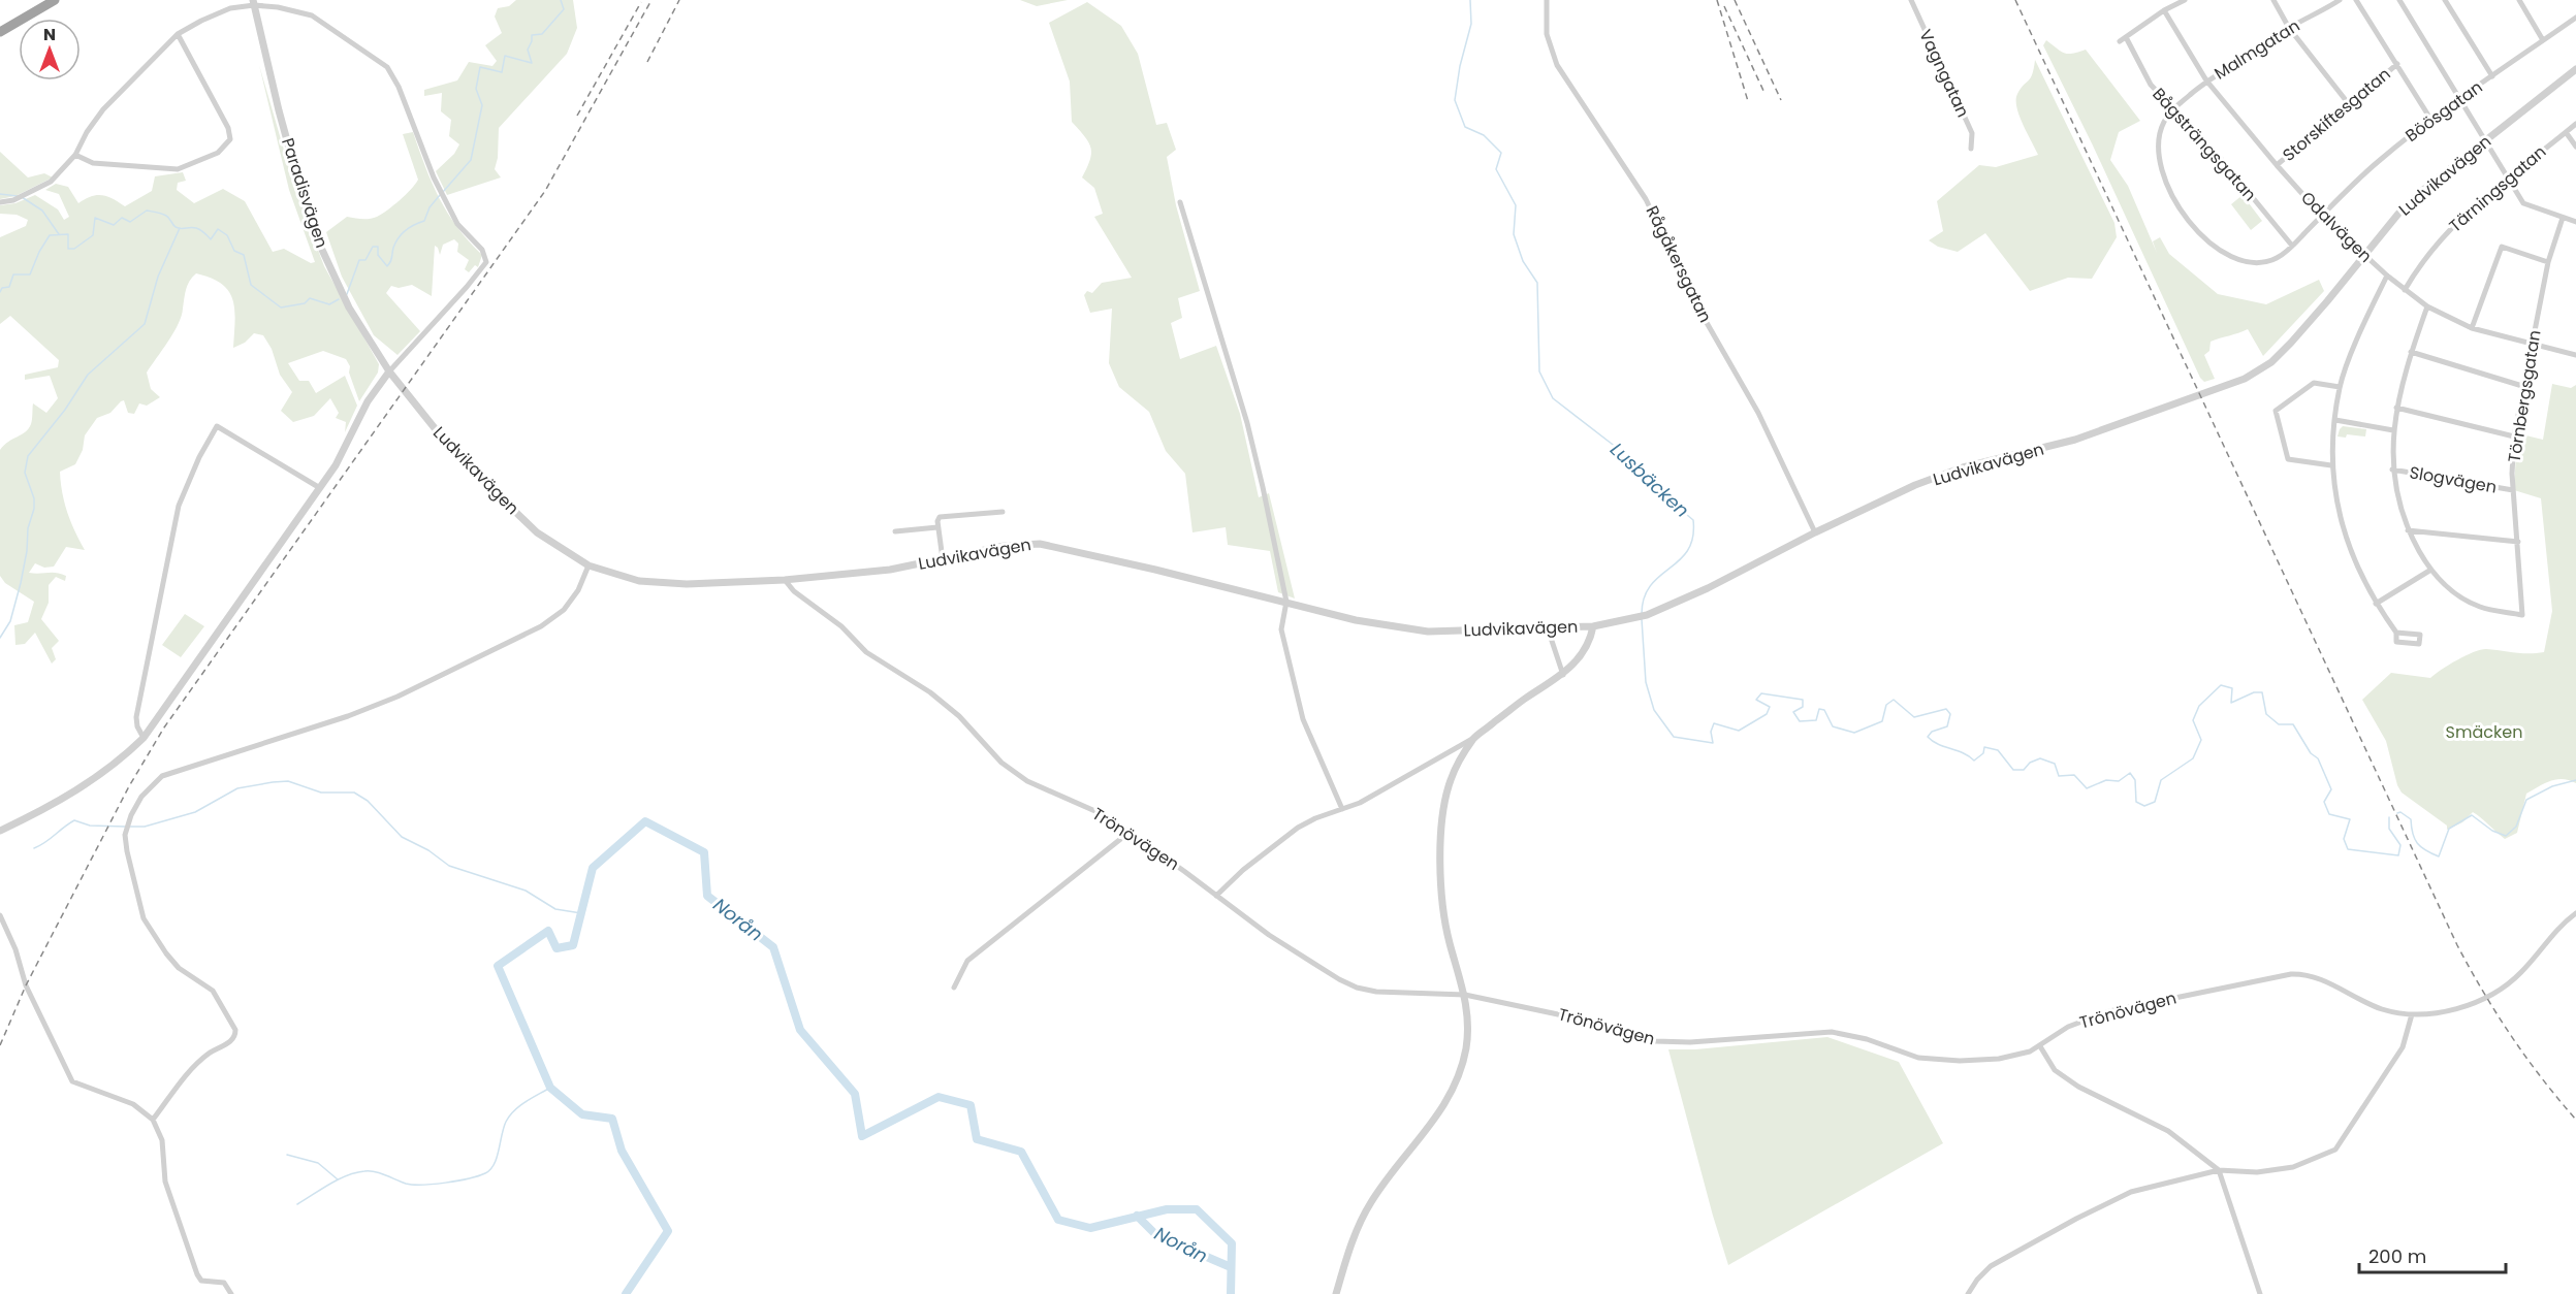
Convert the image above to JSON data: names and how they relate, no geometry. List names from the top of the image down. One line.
{"streets":{"street":["Malmgatan","Vagngatan","Böösgatan","Storskiftesgatan","Bågsträngsgatan","Ludvikavägen","Tärningsgatan","Paradisvägen","Odalvägen","Rågåkersgatan","Törnbergsgatan","Slogvägen","Trönövägen"]},"crossings":[["Malmgatan","Böösgatan"],["Malmgatan","Bågsträngsgatan"],["Malmgatan","Odalvägen"],["Böösgatan","Bågsträngsgatan"],["Böösgatan","Odalvägen"],["Storskiftesgatan","Odalvägen"],["Ludvikavägen","Paradisvägen"],["Ludvikavägen","Odalvägen"],["Ludvikavägen","Rågåkersgatan"],["Ludvikavägen","Trönövägen"],["Tärningsgatan","Odalvägen"],["Odalvägen","Törnbergsgatan"],["Törnbergsgatan","Slogvägen"]],"water":["Lusbäcken","Norån"],"parks":["Smäcken"],"scale_bar":"200 m","north":"top"}
